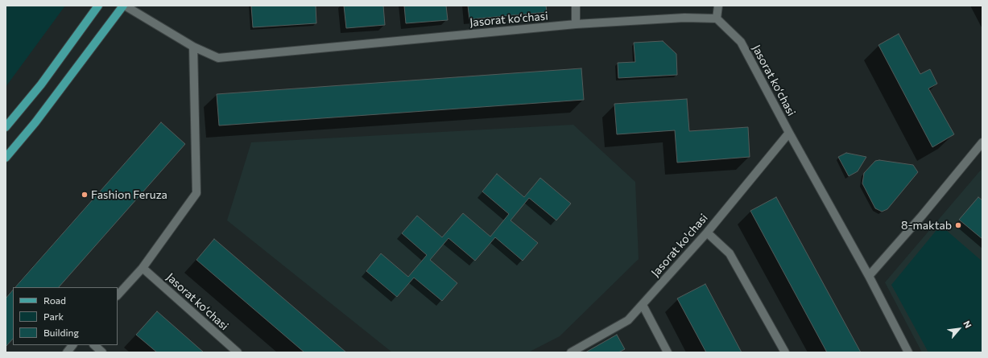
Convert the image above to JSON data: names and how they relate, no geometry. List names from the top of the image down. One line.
{"streets":{"street":["Jasorat ko‘chasi","Jasorat ko'chasi"]},"crossings":[["Jasorat ko‘chasi","Jasorat ko'chasi"]],"places":["Fashion Feruza","8-maktab"],"legend":["Road","Park","Building"],"north":"top right"}
